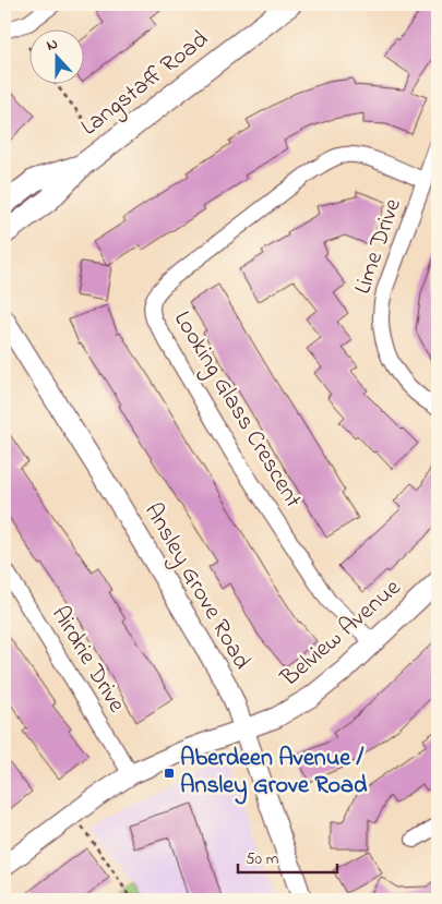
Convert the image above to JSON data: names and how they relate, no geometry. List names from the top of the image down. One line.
{"streets":{"main road":["Langstaff Road"],"street":["Lime Drive","Looking Glass Crescent","Ansley Grove Road","Belview Avenue","Airdrie Drive"]},"crossings":[["Lime Drive","Looking Glass Crescent"],["Looking Glass Crescent","Belview Avenue"],["Ansley Grove Road","Belview Avenue"],["Belview Avenue","Airdrie Drive"]],"places":{"transit":["Aberdeen Avenue / Ansley Grove Road"]},"scale_bar":"50 m","north":"top"}
